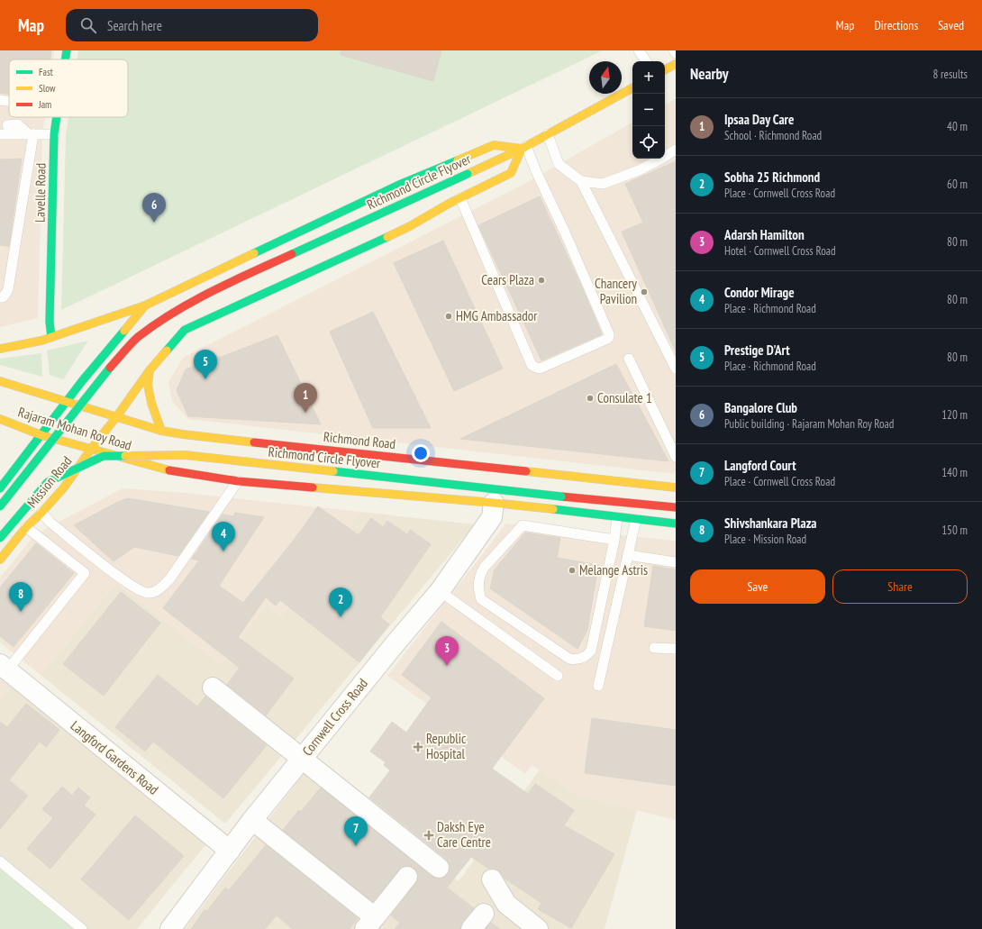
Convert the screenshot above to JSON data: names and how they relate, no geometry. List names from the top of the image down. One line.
{"streets":{"main road":["Richmond Circle Flyover","Lavelle Road","Rajaram Mohan Roy Road","Richmond Road","Mission Road"],"street":["Cornwell Cross Road","Langford Gardens Road"]},"crossings":[["Richmond Circle Flyover","Mission Road"],["Rajaram Mohan Roy Road","Mission Road"],["Richmond Road","Mission Road"],["Cornwell Cross Road","Langford Gardens Road"]],"places":{"other":["Cears Plaza","Chancery Pavilion","HMG Ambassador","Consulate 1","Melange Astris"],"health":["Republic Hospital","Daksh Eye Care Centre"]},"legend":["Fast","Slow","Jam"],"north":"top","page":{"header":"Map","search":"Search here","nav":["Map","Directions","Saved"],"heading":["Nearby","8 results"],"map_buttons":["+","−"],"list":[{"mark":"1","name":"Ipsaa Day Care","note":"School · Richmond Road","value":"40 m"},{"mark":"2","name":"Sobha 25 Richmond","note":"Place · Cornwell Cross Road","value":"60 m"},{"mark":"3","name":"Adarsh Hamilton","note":"Hotel · Cornwell Cross Road","value":"80 m"},{"mark":"4","name":"Condor Mirage","note":"Place · Richmond Road","value":"80 m"},{"mark":"5","name":"Prestige D'Art","note":"Place · Richmond Road","value":"80 m"},{"mark":"6","name":"Bangalore Club","note":"Public building · Rajaram Mohan Roy Road","value":"120 m"},{"mark":"7","name":"Langford Court","note":"Place · Cornwell Cross Road","value":"140 m"},{"mark":"8","name":"Shivshankara Plaza","note":"Place · Mission Road","value":"150 m"}],"pins":["6","5","1","4","8","2","3","7"],"buttons":["Save","Share"]}}
